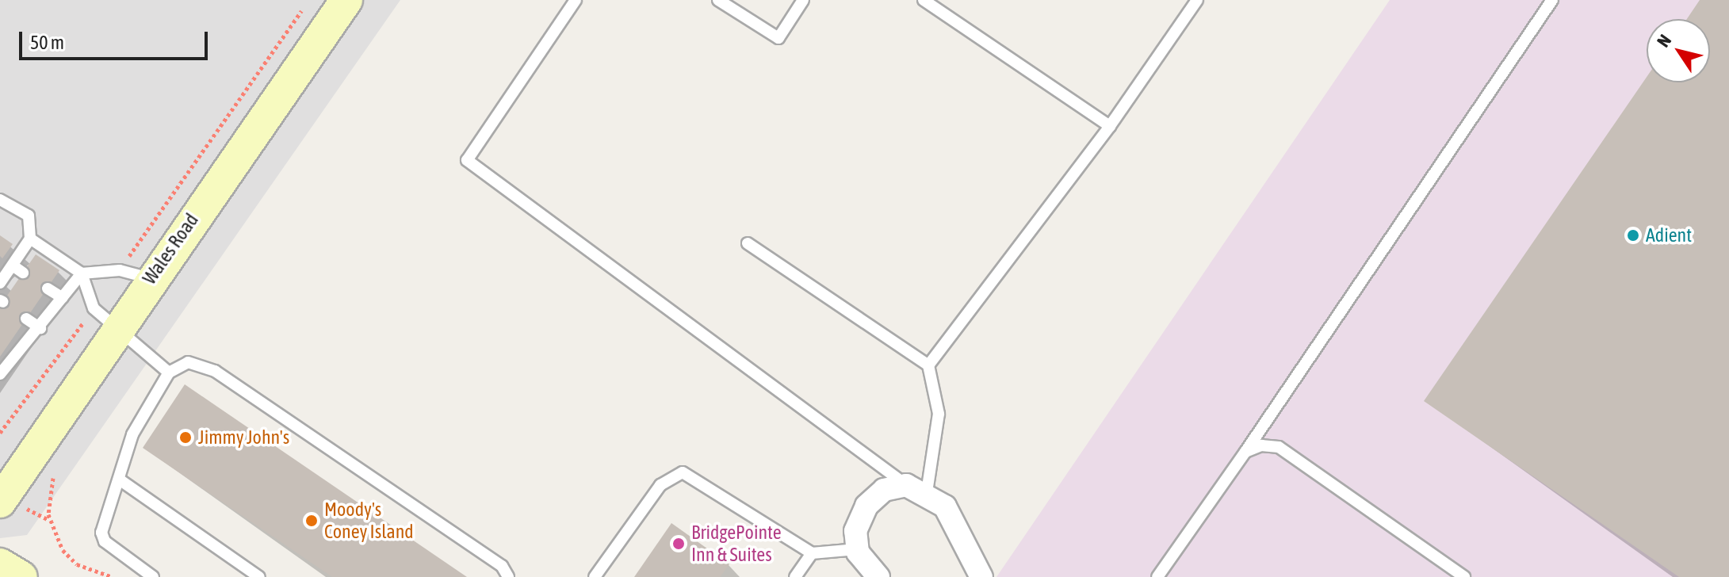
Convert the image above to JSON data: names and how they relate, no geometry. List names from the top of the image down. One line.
{"streets":{"street":["Wales Road"]},"places":["Adient","Jimmy John's","Moody's Coney Island","BridgePointe Inn & Suites"],"scale_bar":"50 m","north":"top left"}
